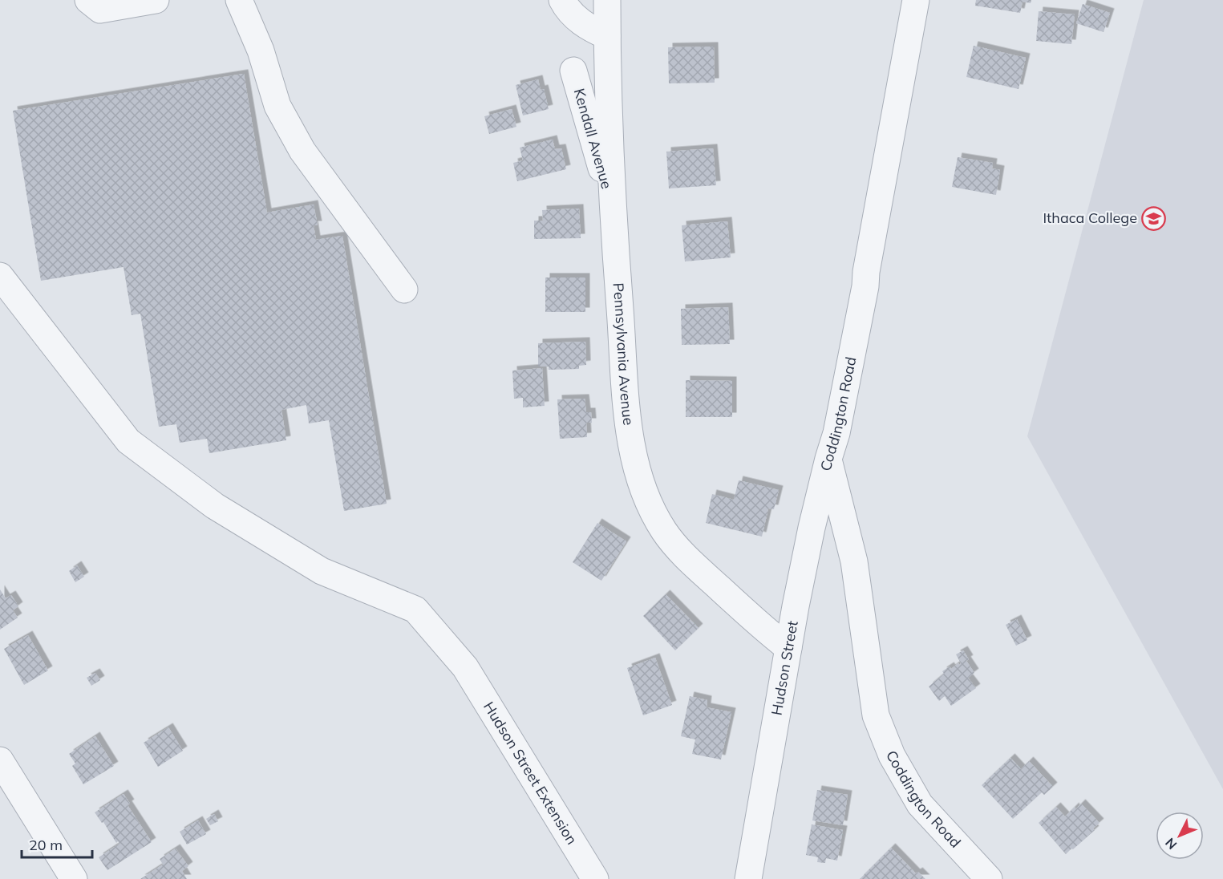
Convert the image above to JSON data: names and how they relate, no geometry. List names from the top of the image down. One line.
{"streets":{"street":["Kendall Avenue","Pennsylvania Avenue","Coddington Road","Hudson Street","Hudson Street Extension"]},"crossings":[["Kendall Avenue","Pennsylvania Avenue"],["Pennsylvania Avenue","Hudson Street"],["Coddington Road","Hudson Street"]],"places":{"school or university":["Ithaca College"]},"scale_bar":"20 m","north":"bottom left"}
